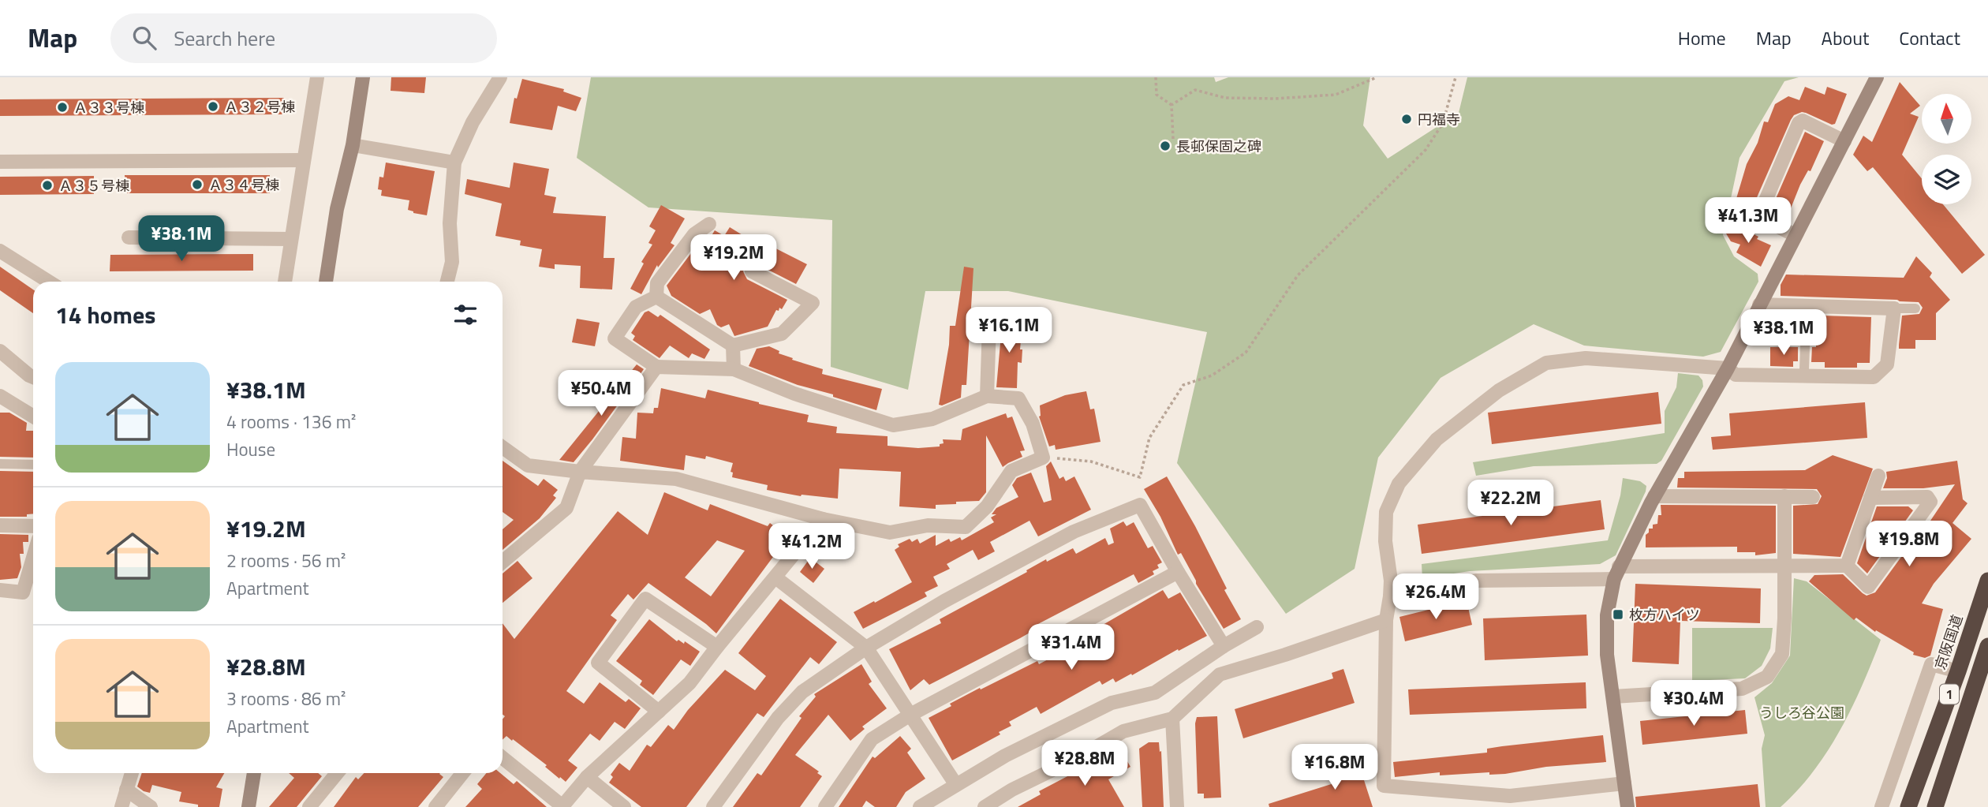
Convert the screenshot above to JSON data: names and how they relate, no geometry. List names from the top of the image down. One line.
{"streets":{"highway":["京阪国道","1"]},"parks":["うしろ谷公園"],"places":{"other":["Ａ３２号棟","Ａ３３号棟","円福寺","長邨保固之碑","Ａ３４号棟","Ａ３５号棟"],"transit":["枚方ハイツ"]},"north":"top","page":{"header":"Map","search":"Search here","nav":["Home","Map","About","Contact"],"price":["¥41.3M","¥38.1M","¥19.2M","¥16.1M","¥38.1M","¥50.4M","¥22.2M","¥19.8M","¥41.2M","¥26.4M","¥31.4M","¥30.4M","¥28.8M","¥16.8M"],"heading":"14 homes","list":[{"name":"¥38.1M","note":"4 rooms · 136 m² · House"},{"name":"¥19.2M","note":"2 rooms · 56 m² · Apartment"},{"name":"¥28.8M","note":"3 rooms · 86 m² · Apartment"}]}}
